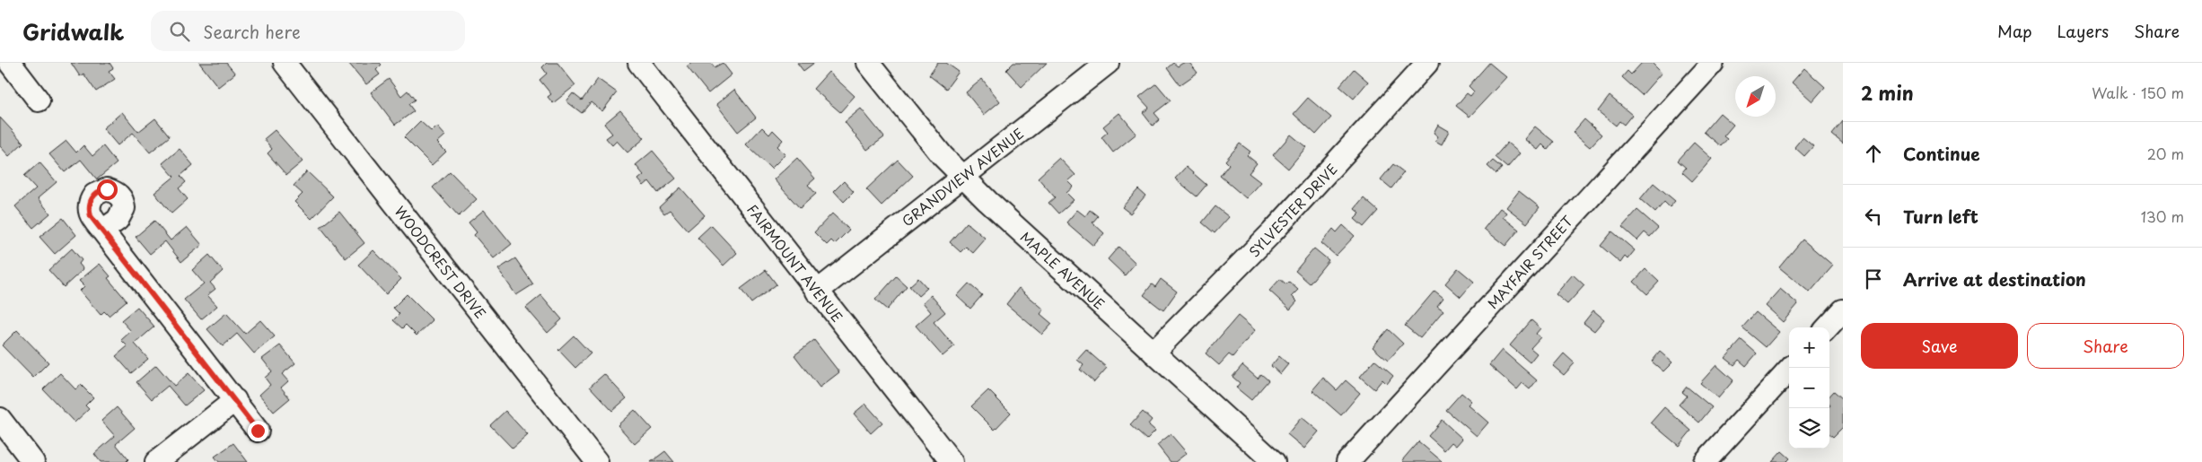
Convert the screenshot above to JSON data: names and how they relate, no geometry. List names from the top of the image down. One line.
{"streets":{"street":["GRANDVIEW AVENUE","SYLVESTER DRIVE","WOODCREST DRIVE","MAYFAIR STREET","FAIRMOUNT AVENUE","MAPLE AVENUE"]},"crossings":[["GRANDVIEW AVENUE","FAIRMOUNT AVENUE"],["GRANDVIEW AVENUE","MAPLE AVENUE"],["SYLVESTER DRIVE","MAPLE AVENUE"]],"north":"bottom left","page":{"header":"Gridwalk","search":"Search here","nav":["Map","Layers","Share"],"heading":["2 min","Walk · 150 m"],"list":[["Continue","20 m"],["Turn left","130 m"],"Arrive at destination"],"buttons":["Save","Share"],"map_buttons":["+","−"]}}
